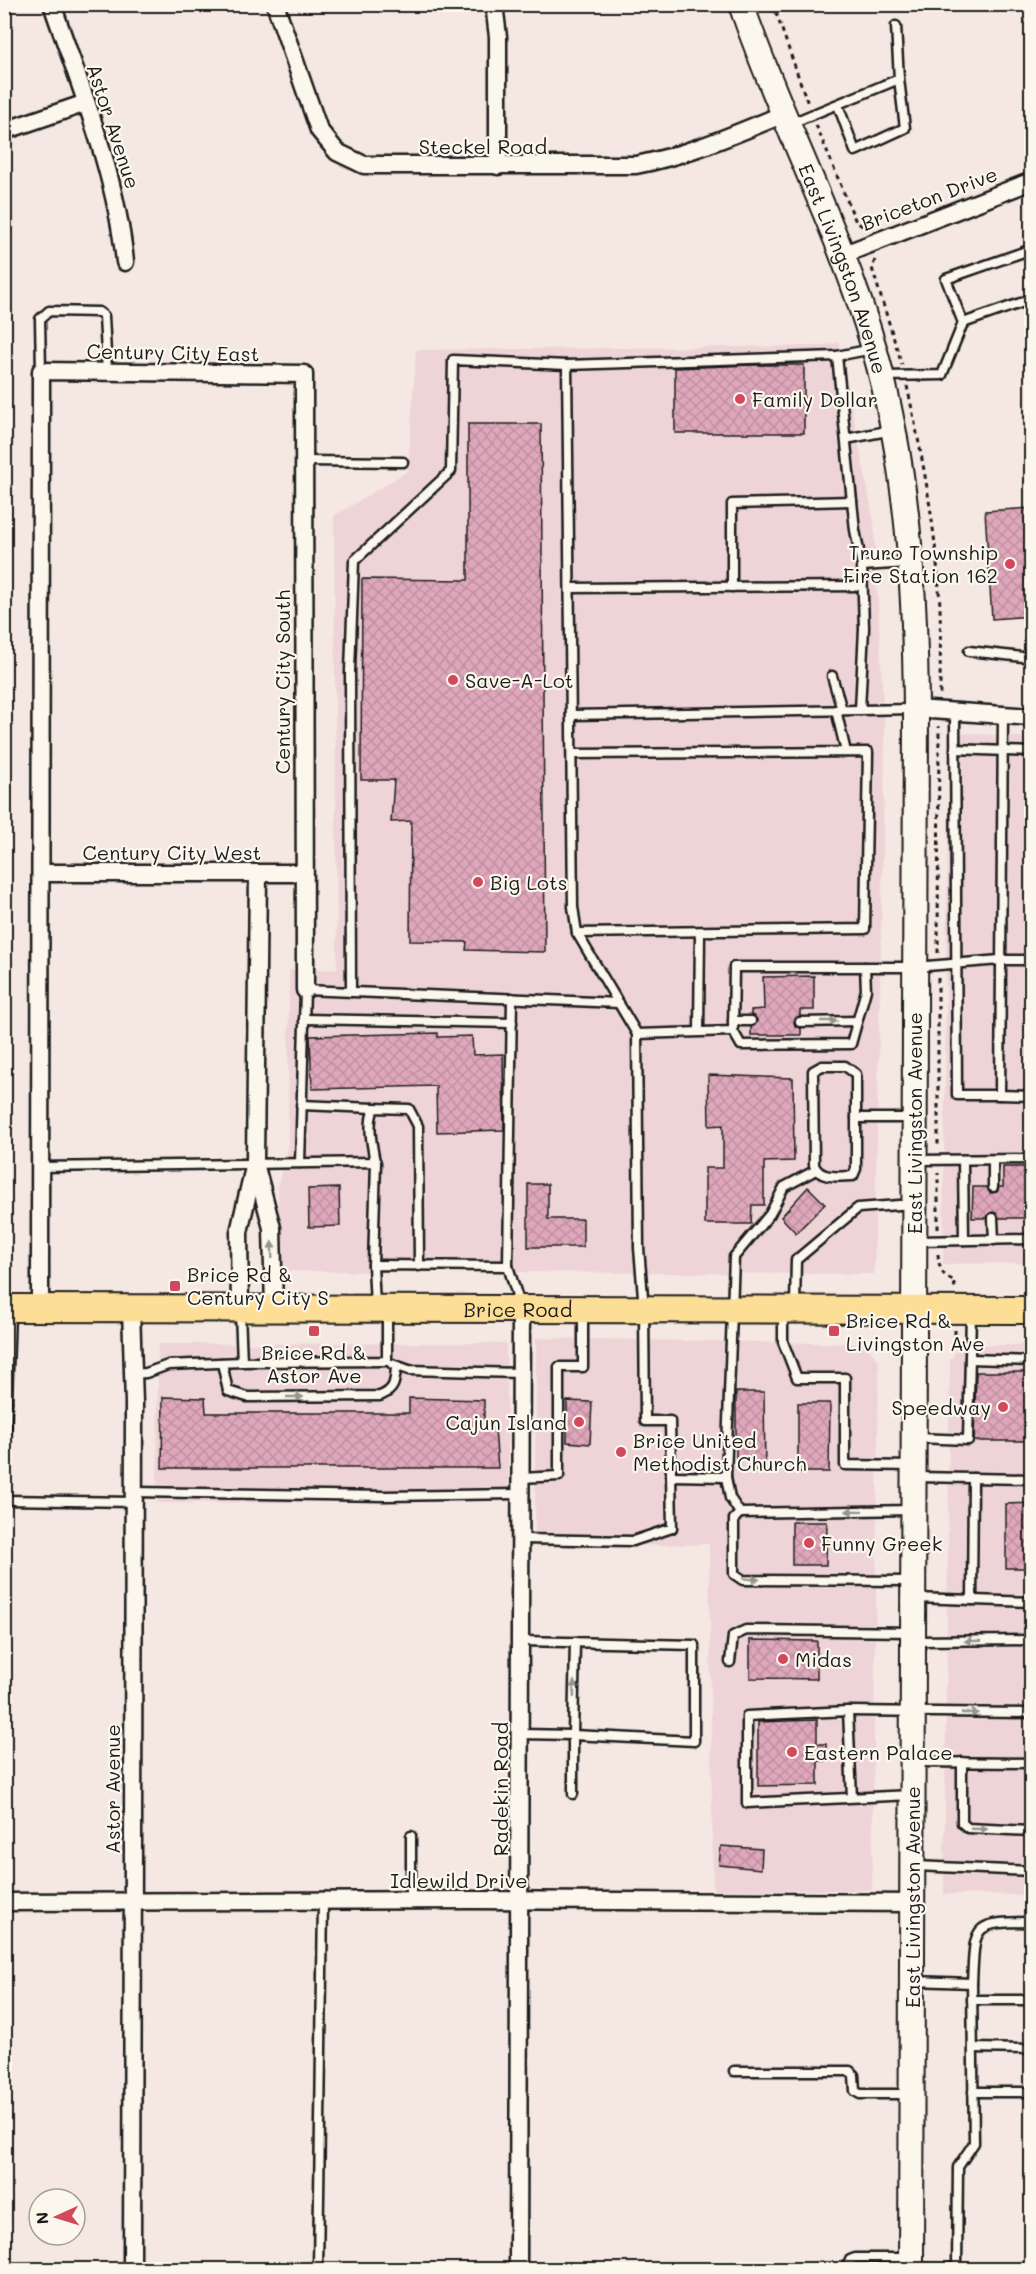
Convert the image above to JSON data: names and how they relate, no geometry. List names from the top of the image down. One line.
{"streets":{"main road":["East Livingston Avenue","Brice Road"],"street":["Astor Avenue","Steckel Road","Briceton Drive","Century City East","Century City South","Century City West","Radekin Road","Idlewild Drive"]},"crossings":[["Astor Avenue","Brice Road"],["Astor Avenue","Idlewild Drive"],["Steckel Road","East Livingston Avenue"],["Briceton Drive","East Livingston Avenue"],["East Livingston Avenue","Brice Road"],["East Livingston Avenue","Idlewild Drive"],["Century City East","Century City South"],["Century City South","Century City West"],["Brice Road","Radekin Road"],["Radekin Road","Idlewild Drive"]],"places":{"other":["Family Dollar","Truro Township Fire Station 162","Save-A-Lot","Big Lots","Speedway","Cajun Island","Brice United Methodist Church","Funny Greek","Midas","Eastern Palace"],"transit":["Brice Rd & Century City S","Brice Rd & Astor Ave","Brice Rd & Livingston Ave"]},"north":"left"}
